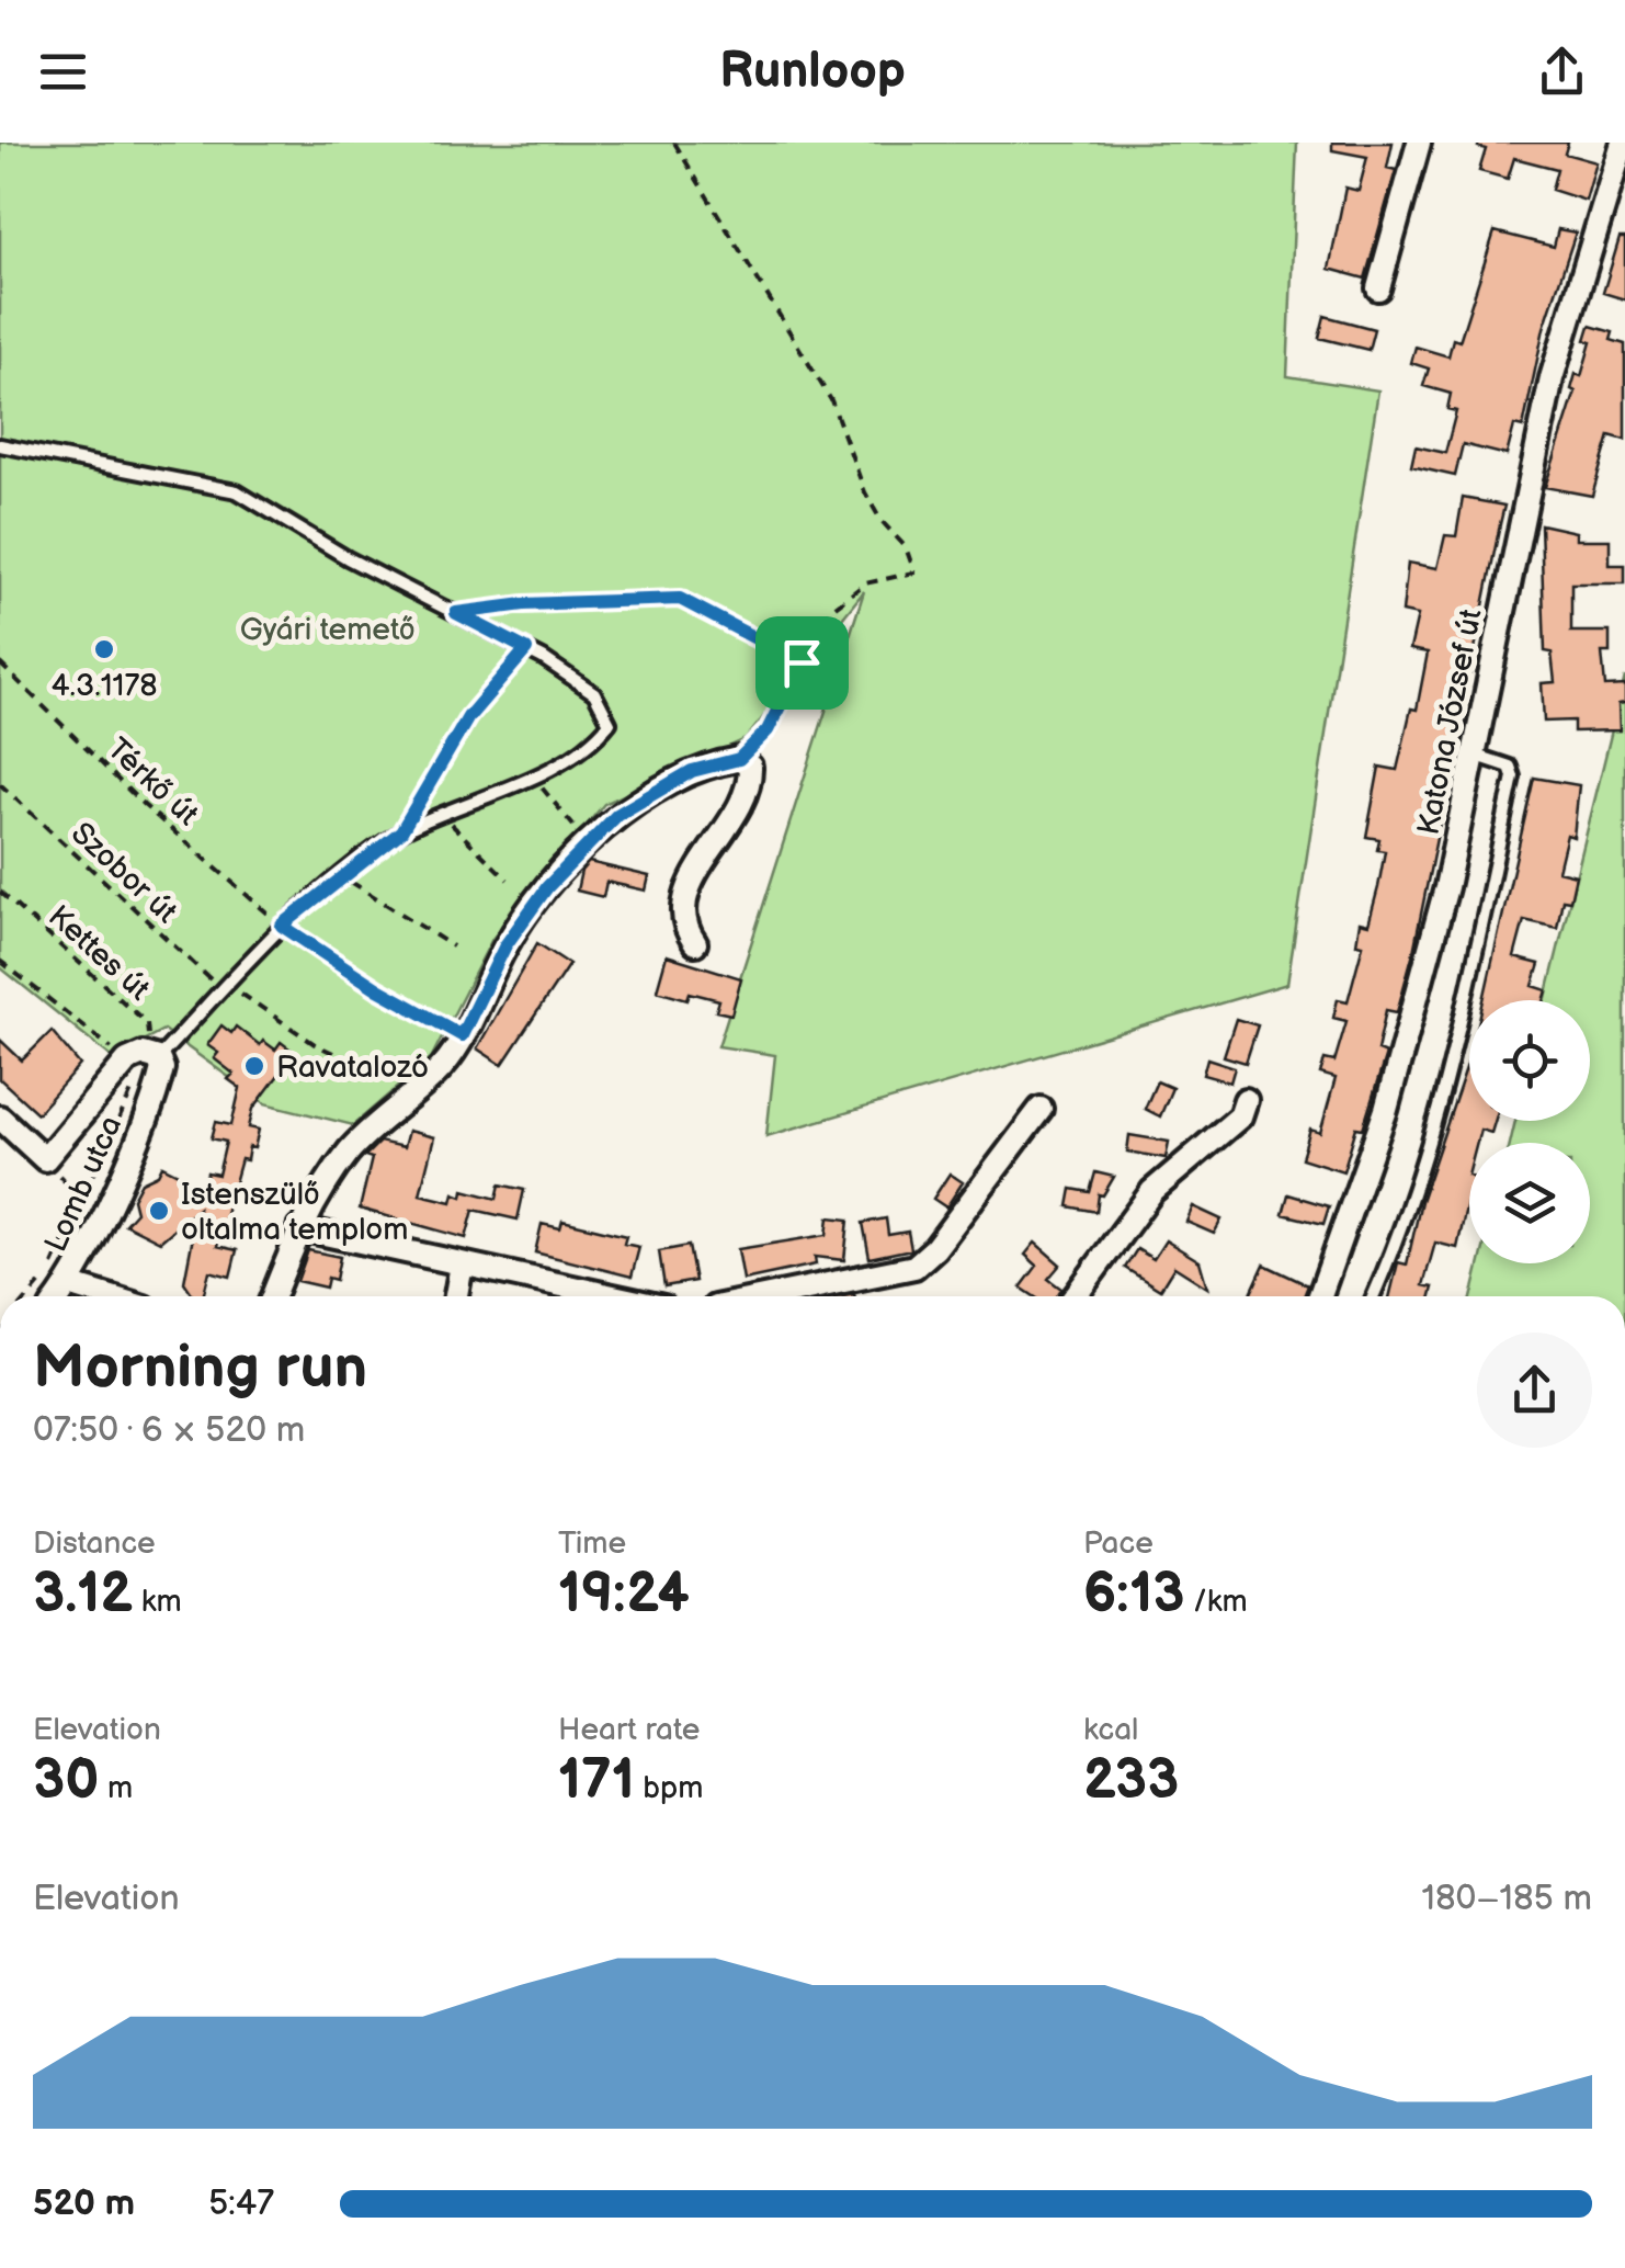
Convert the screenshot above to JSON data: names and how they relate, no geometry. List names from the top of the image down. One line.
{"streets":{"street":["Katona József út","Lomb utca"],"path":["Térkő út","Szobor út","Kettes út"]},"crossings":[["Kettes út","Lomb utca"]],"parks":["Gyári temető"],"places":["4.3.1178","Ravatalozó","Istenszülő oltalma templom"],"page":{"header":"Runloop","heading":["Morning run","07:50 · 6 × 520 m"],"stats":[["Distance","3.12 km"],["Time","19:24"],["Pace","6:13 /km"],["Elevation","30 m"],["Heart rate","171 bpm"],["kcal","233"]],"chart":["Elevation","180–185 m"],"list":[{"name":"520 m","note":"5:47"}]}}
